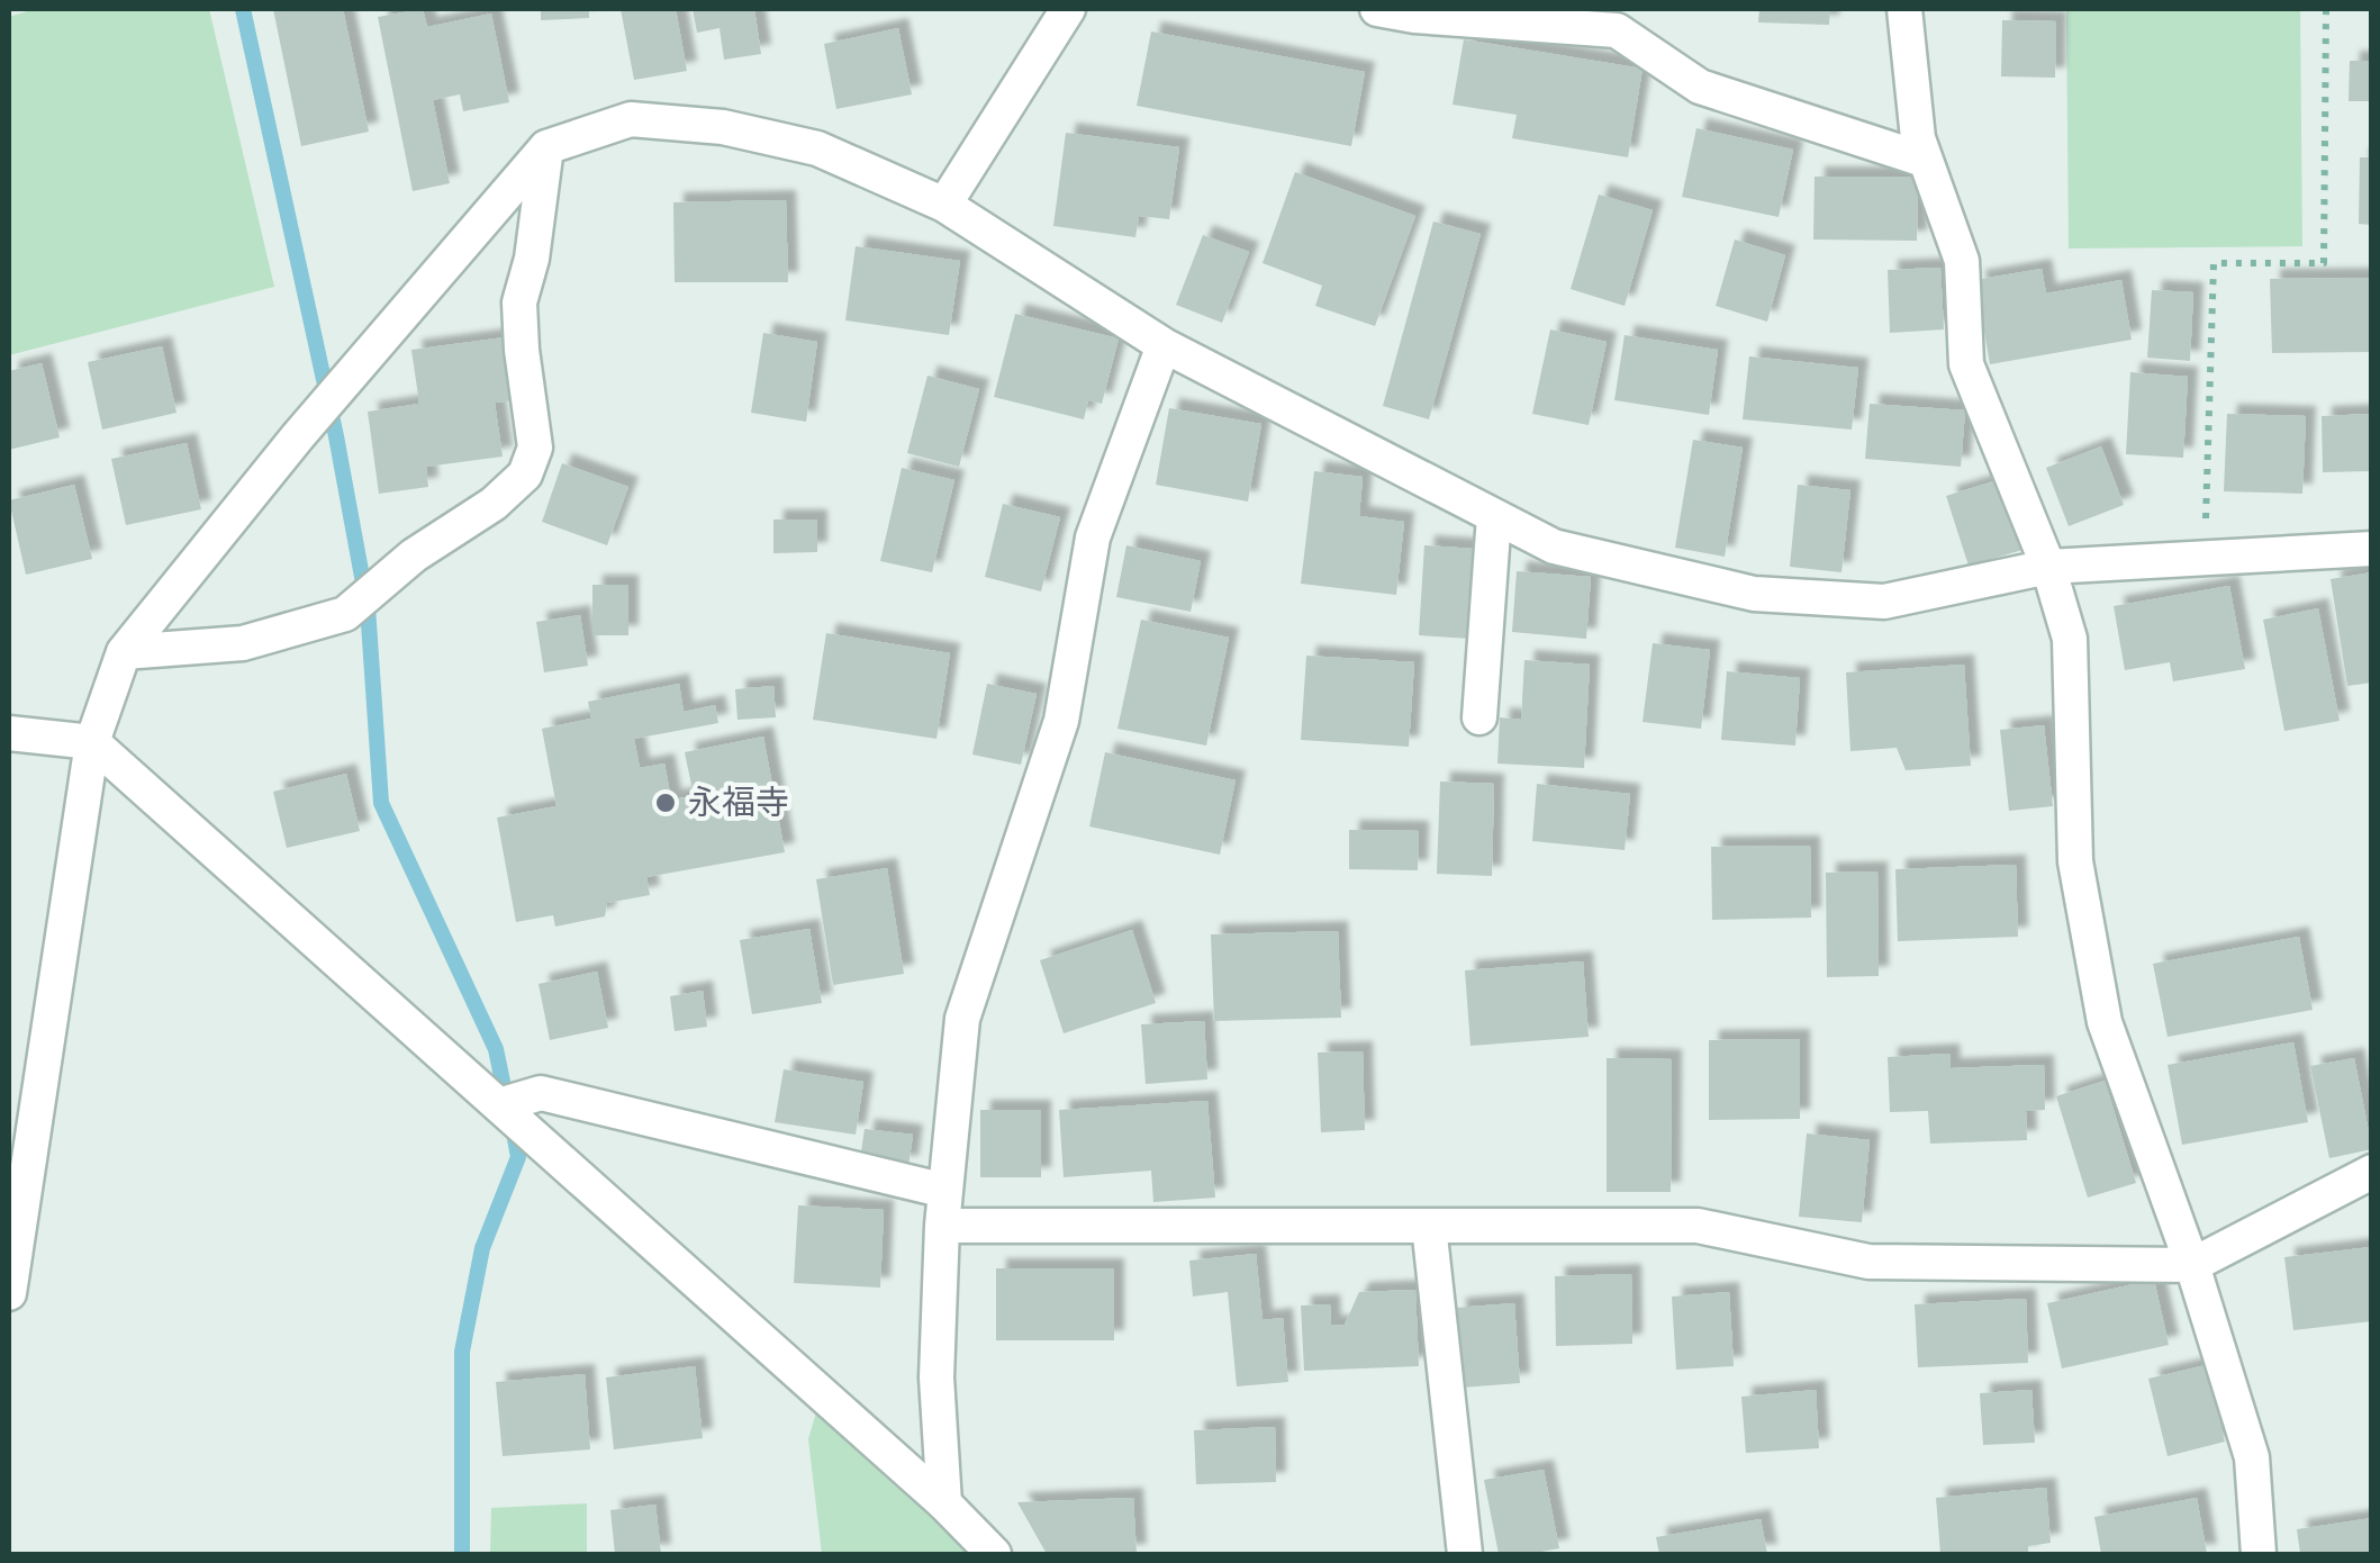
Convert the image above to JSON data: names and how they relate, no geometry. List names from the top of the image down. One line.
{"places":["永福寺"]}
